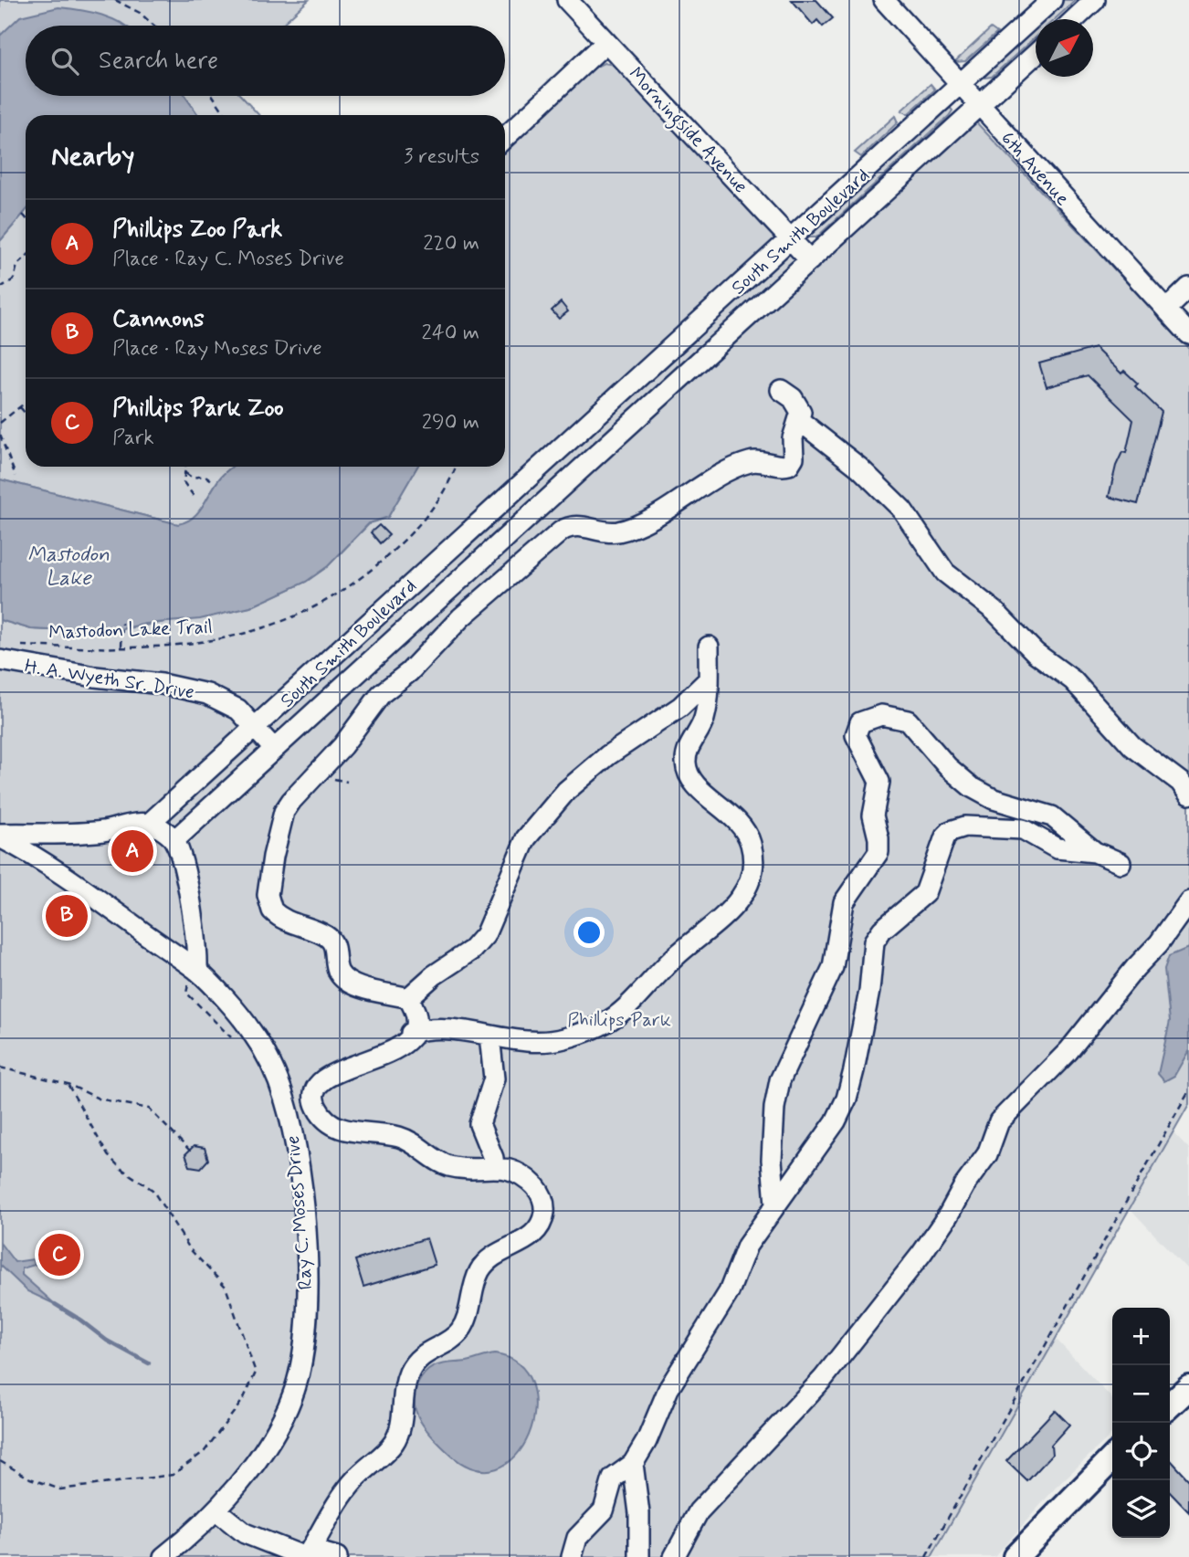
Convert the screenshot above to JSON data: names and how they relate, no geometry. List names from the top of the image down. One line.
{"streets":{"street":["Morningside Avenue","6th Avenue","South Smith Boulevard","H. A. Wyeth Sr. Drive","Ray C. Moses Drive"],"path":["Mastodon Lake Trail"]},"crossings":[["Morningside Avenue","South Smith Boulevard"],["6th Avenue","South Smith Boulevard"],["South Smith Boulevard","H. A. Wyeth Sr. Drive"]],"water":["Mastodon Lake"],"parks":["Phillips Park"],"north":"top right","page":{"search":"Search here","heading":["Nearby","3 results"],"list":[{"mark":"A","name":"Phillips Zoo Park","note":"Place · Ray C. Moses Drive","value":"220 m"},{"mark":"B","name":"Cannons","note":"Place · Ray Moses Drive","value":"240 m"},{"mark":"C","name":"Phillips Park Zoo","note":"Park","value":"290 m"}],"pins":["A","B","C"],"map_buttons":["+","−"]}}
